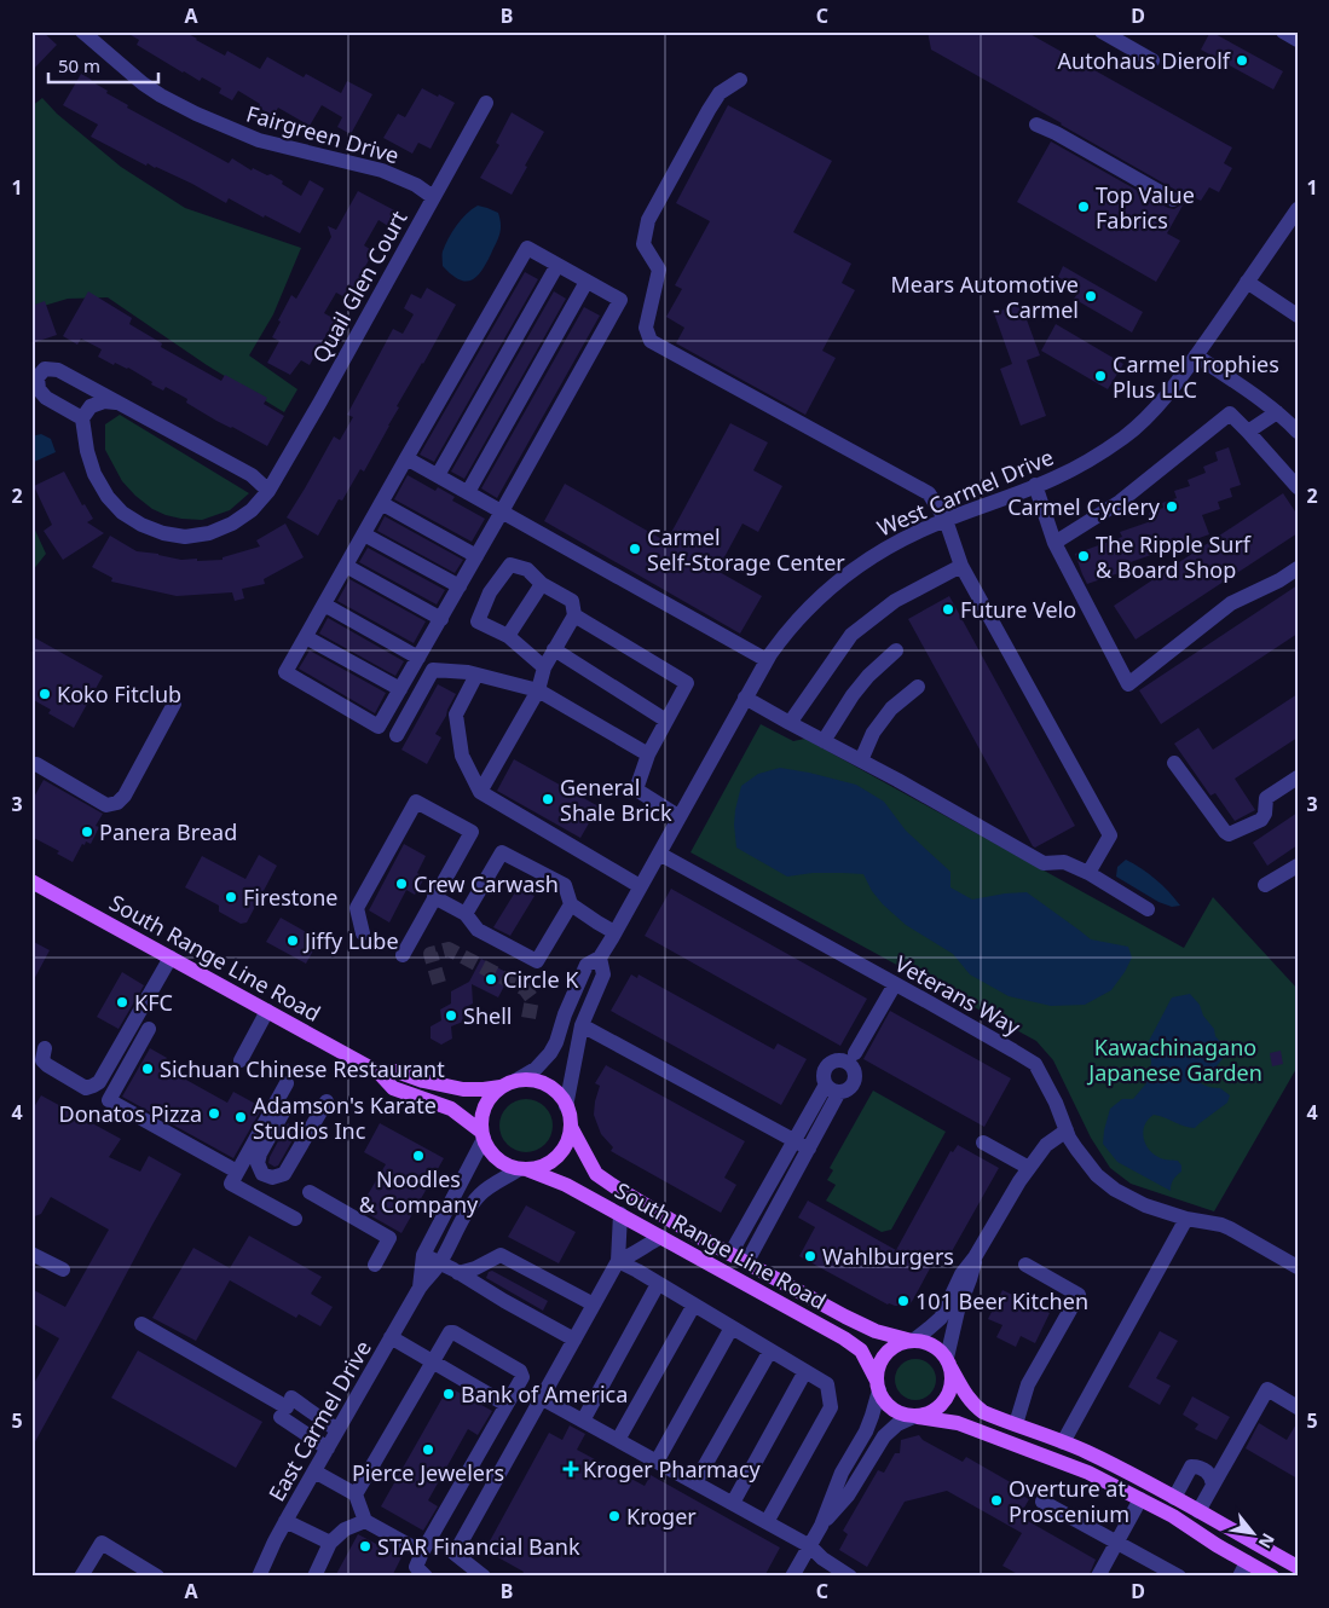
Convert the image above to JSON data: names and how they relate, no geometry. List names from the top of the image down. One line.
{"streets":{"main road":["South Range Line Road"],"street":["Fairgreen Drive","Quail Glen Court","West Carmel Drive","Veterans Way","East Carmel Drive"]},"crossings":[["Fairgreen Drive","Quail Glen Court"],["West Carmel Drive","South Range Line Road"],["West Carmel Drive","Veterans Way"],["West Carmel Drive","East Carmel Drive"],["South Range Line Road","East Carmel Drive"]],"parks":["Kawachinagano Japanese Garden"],"places":{"other":["Autohaus Dierolf","Top Value Fabrics","Mears Automotive - Carmel","Carmel Trophies Plus LLC","Carmel Cyclery","Carmel Self-Storage Center","The Ripple Surf & Board Shop","Future Velo","Koko Fitclub","General Shale Brick","Panera Bread","Crew Carwash","Firestone","Jiffy Lube","Circle K","KFC","Shell","Sichuan Chinese Restaurant","Donatos Pizza","Adamson's Karate Studios Inc","Noodles & Company","Wahlburgers","101 Beer Kitchen","Bank of America","Pierce Jewelers","Overture at Proscenium","Kroger","STAR Financial Bank"],"health":["Kroger Pharmacy"]},"scale_bar":"50 m","north":"bottom right","grid":{"columns":["A","B","C","D"],"rows":["1","2","3","4","5"]}}
